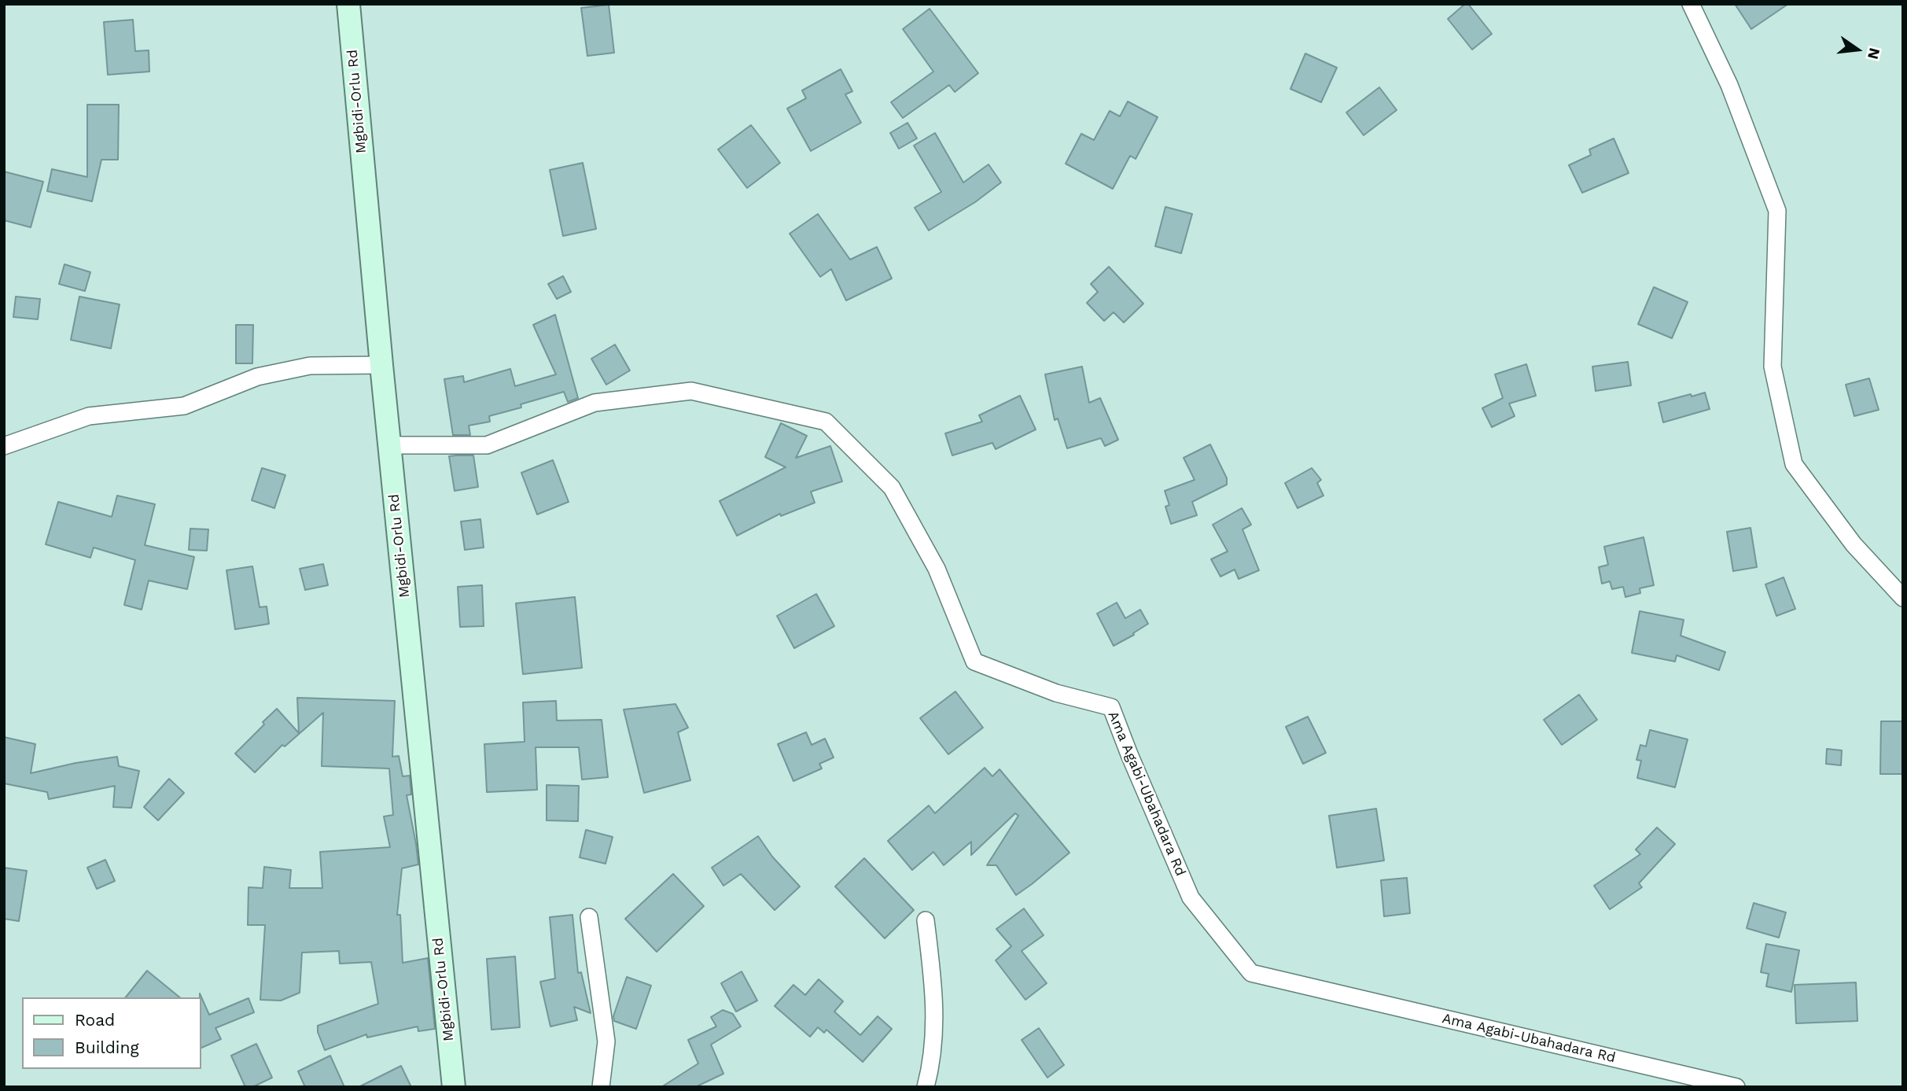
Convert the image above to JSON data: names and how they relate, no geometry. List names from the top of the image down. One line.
{"streets":{"main road":["Mgbidi-Orlu Rd"],"street":["Ama Agabi-Ubahadara Rd"]},"crossings":[["Mgbidi-Orlu Rd","Ama Agabi-Ubahadara Rd"]],"legend":["Road","Building"],"north":"right"}
